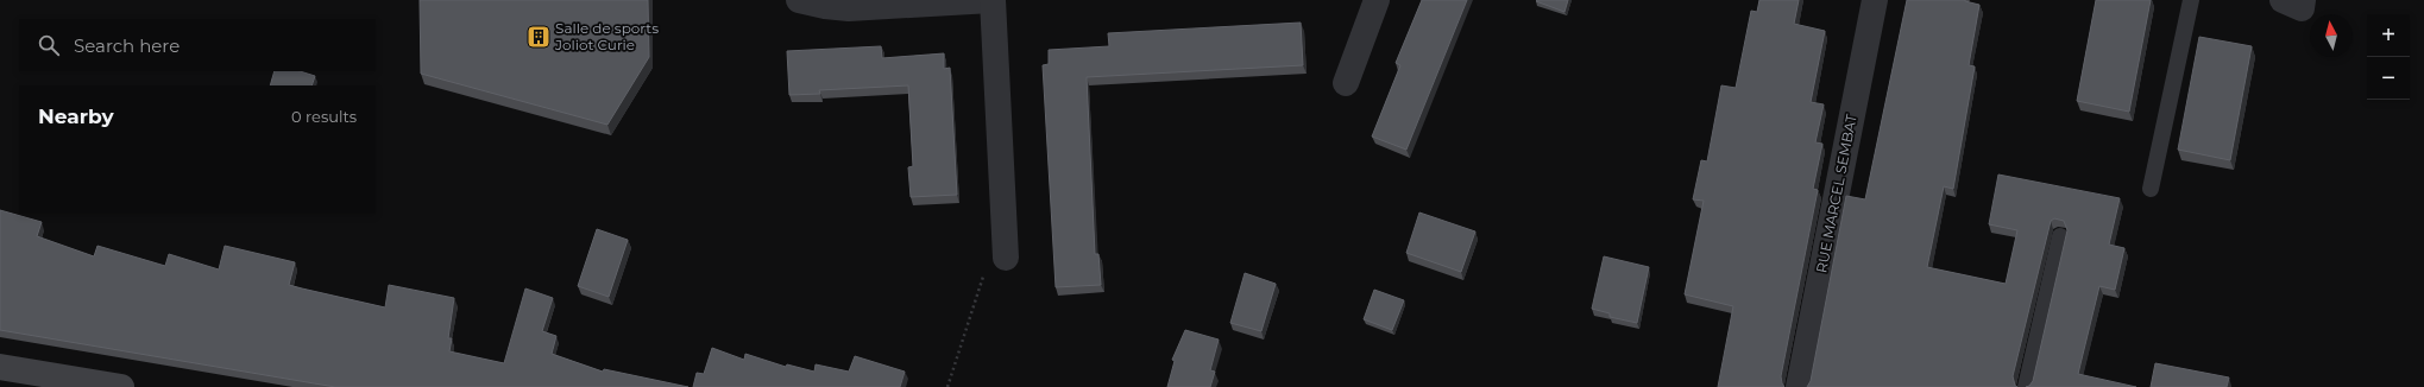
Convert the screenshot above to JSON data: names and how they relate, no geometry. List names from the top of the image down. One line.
{"streets":{"street":["RUE MARCEL SEMBAT"]},"places":{"building":["Salle de sports Joliot Curie"]},"north":"top","page":{"map_buttons":["+","−"],"search":"Search here","heading":["Nearby","0 results"]}}
